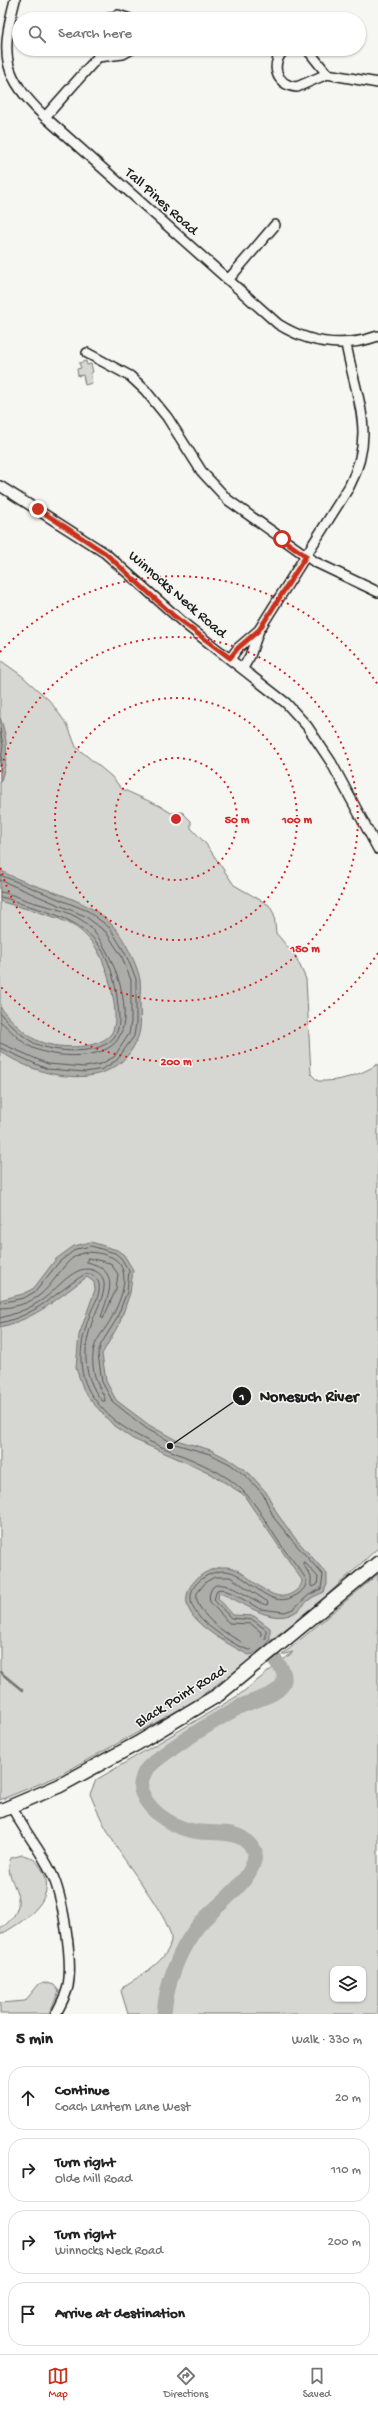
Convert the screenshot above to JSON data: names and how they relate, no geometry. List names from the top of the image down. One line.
{"streets":{"main road":["Black Point Road"],"street":["Tall Pines Road","Winnocks Neck Road"]},"places":["Nonesuch River"],"page":{"search":"Search here","heading":["5 min","Walk · 330 m"],"list":[["Continue","Coach Lantern Lane West","20 m"],["Turn right","Olde Mill Road","110 m"],["Turn right","Winnocks Neck Road","200 m"],"Arrive at destination"],"nav":["Map","Directions","Saved"]},"rings":["50 m","100 m","150 m","200 m"]}
